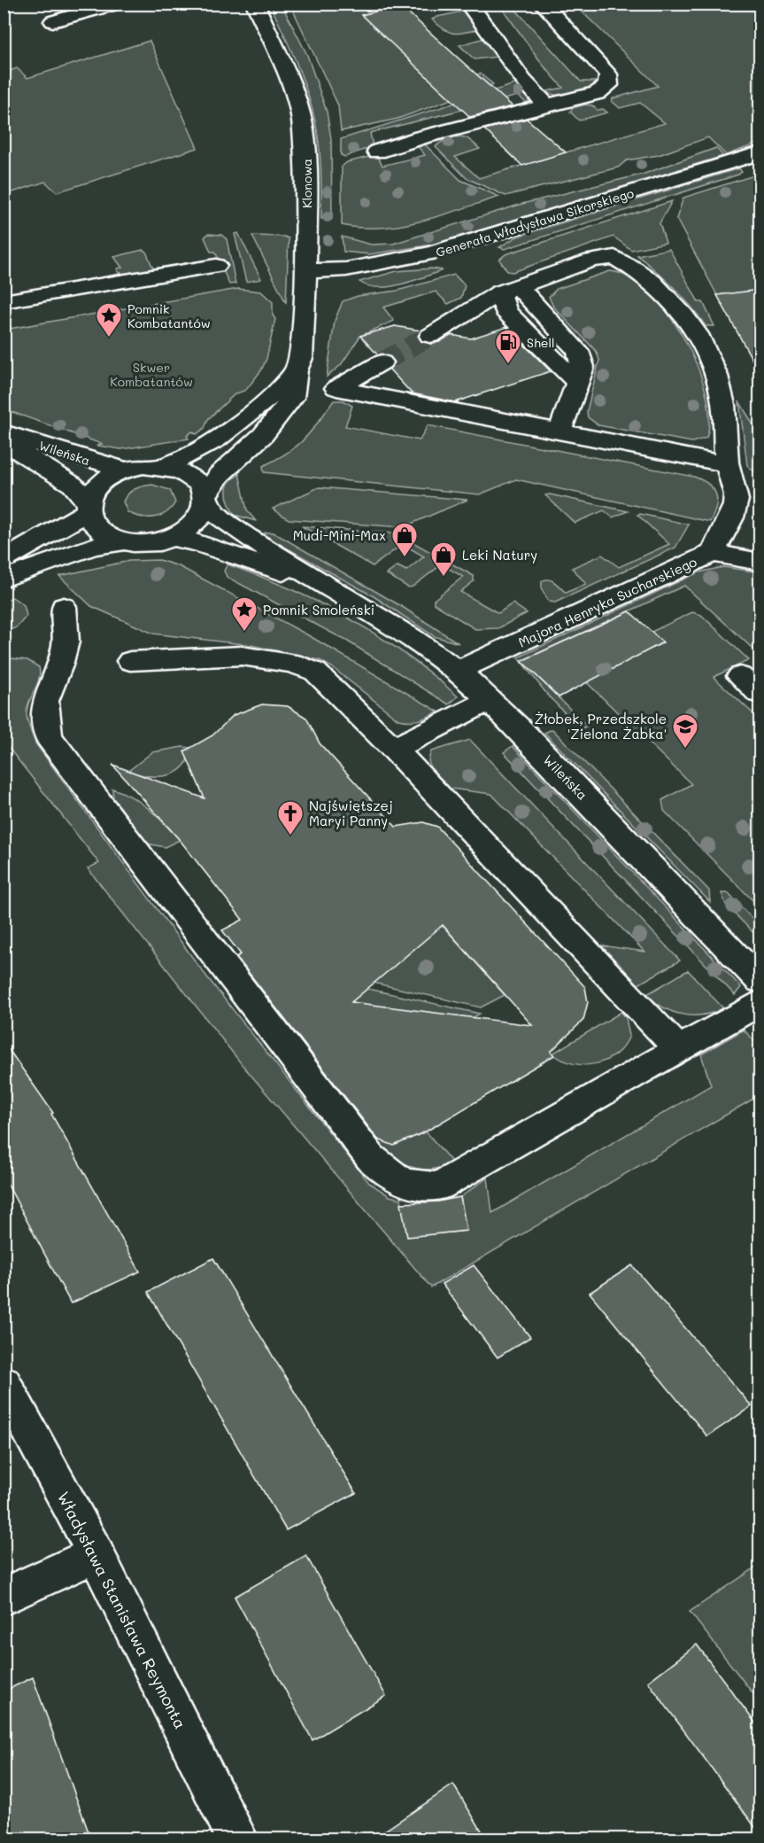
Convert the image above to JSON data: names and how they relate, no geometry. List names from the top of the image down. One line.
{"streets":{"street":["Klonowa","Generała Władysława Sikorskiego","Wileńska","Majora Henryka Sucharskiego","Władysława Stanisława Reymonta"]},"crossings":[["Klonowa","Generała Władysława Sikorskiego"],["Klonowa","Wileńska"],["Wileńska","Majora Henryka Sucharskiego"]],"parks":["Skwer Kombatantów"],"places":{"place":["Pomnik Kombatantów","Pomnik Smoleński"],"fuel station":["Shell"],"shop":["Mudi-Mini-Max","Leki Natury"],"school or university":["Żłobek, Przedszkole 'Zielona Żabka'"],"church":["Najświętszej Maryi Panny"]}}
